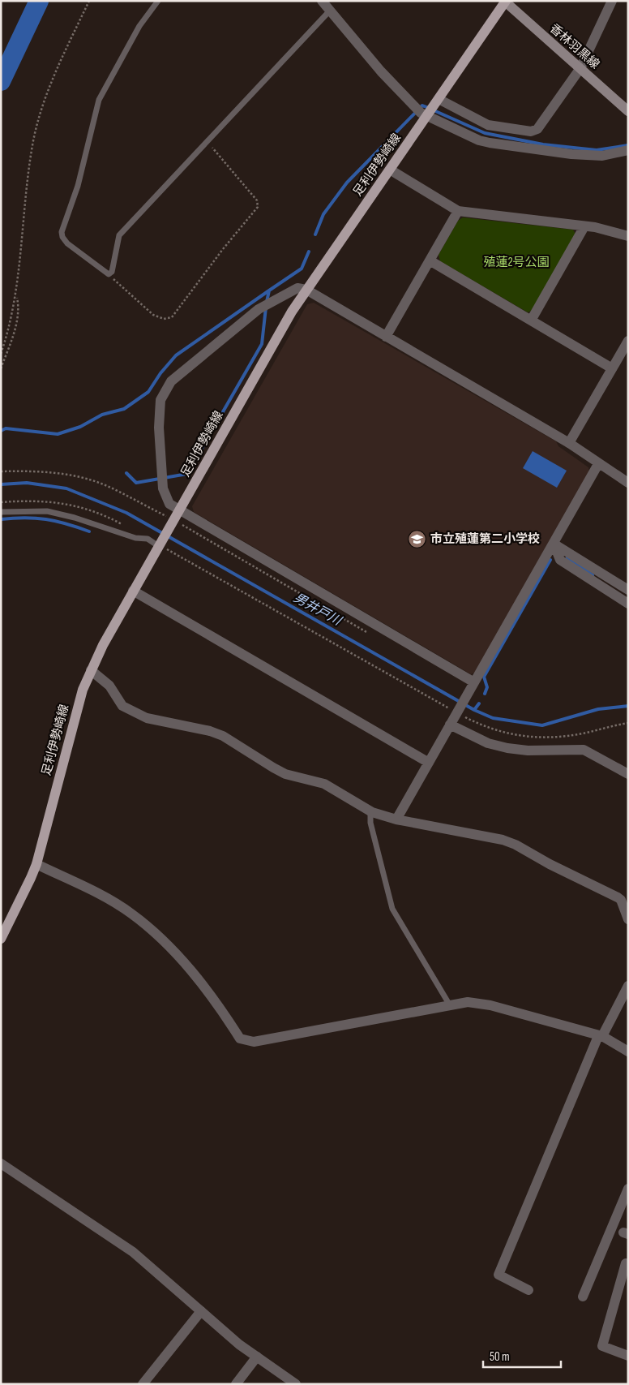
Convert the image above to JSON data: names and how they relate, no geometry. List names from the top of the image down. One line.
{"streets":{"main road":["香林羽黒線","足利伊勢崎線"]},"crossings":[["香林羽黒線","足利伊勢崎線"]],"water":["男井戸川"],"parks":["殖蓮2号公園"],"places":{"school or university":["市立殖蓮第二小学校"]},"scale_bar":"50 m"}
